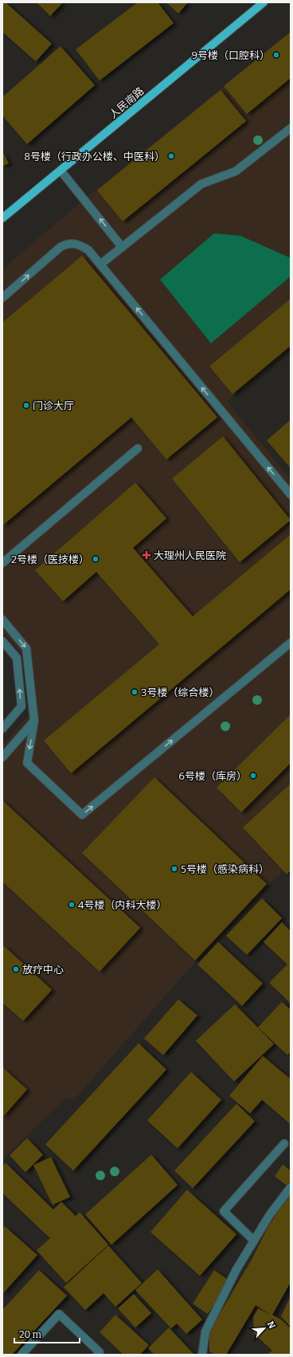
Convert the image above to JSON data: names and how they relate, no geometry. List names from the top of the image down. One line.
{"streets":{"main road":["人民南路"]},"places":{"other":["9号楼（口腔科）","8号楼（行政办公楼、中医科）","门诊大厅","2号楼（医技楼）","3号楼（综合楼）","6号楼（库房）","5号楼（感染病科）","4号楼（内科大楼）","放疗中心"],"health":["大理州人民医院"]},"scale_bar":"20 m","north":"top right"}
